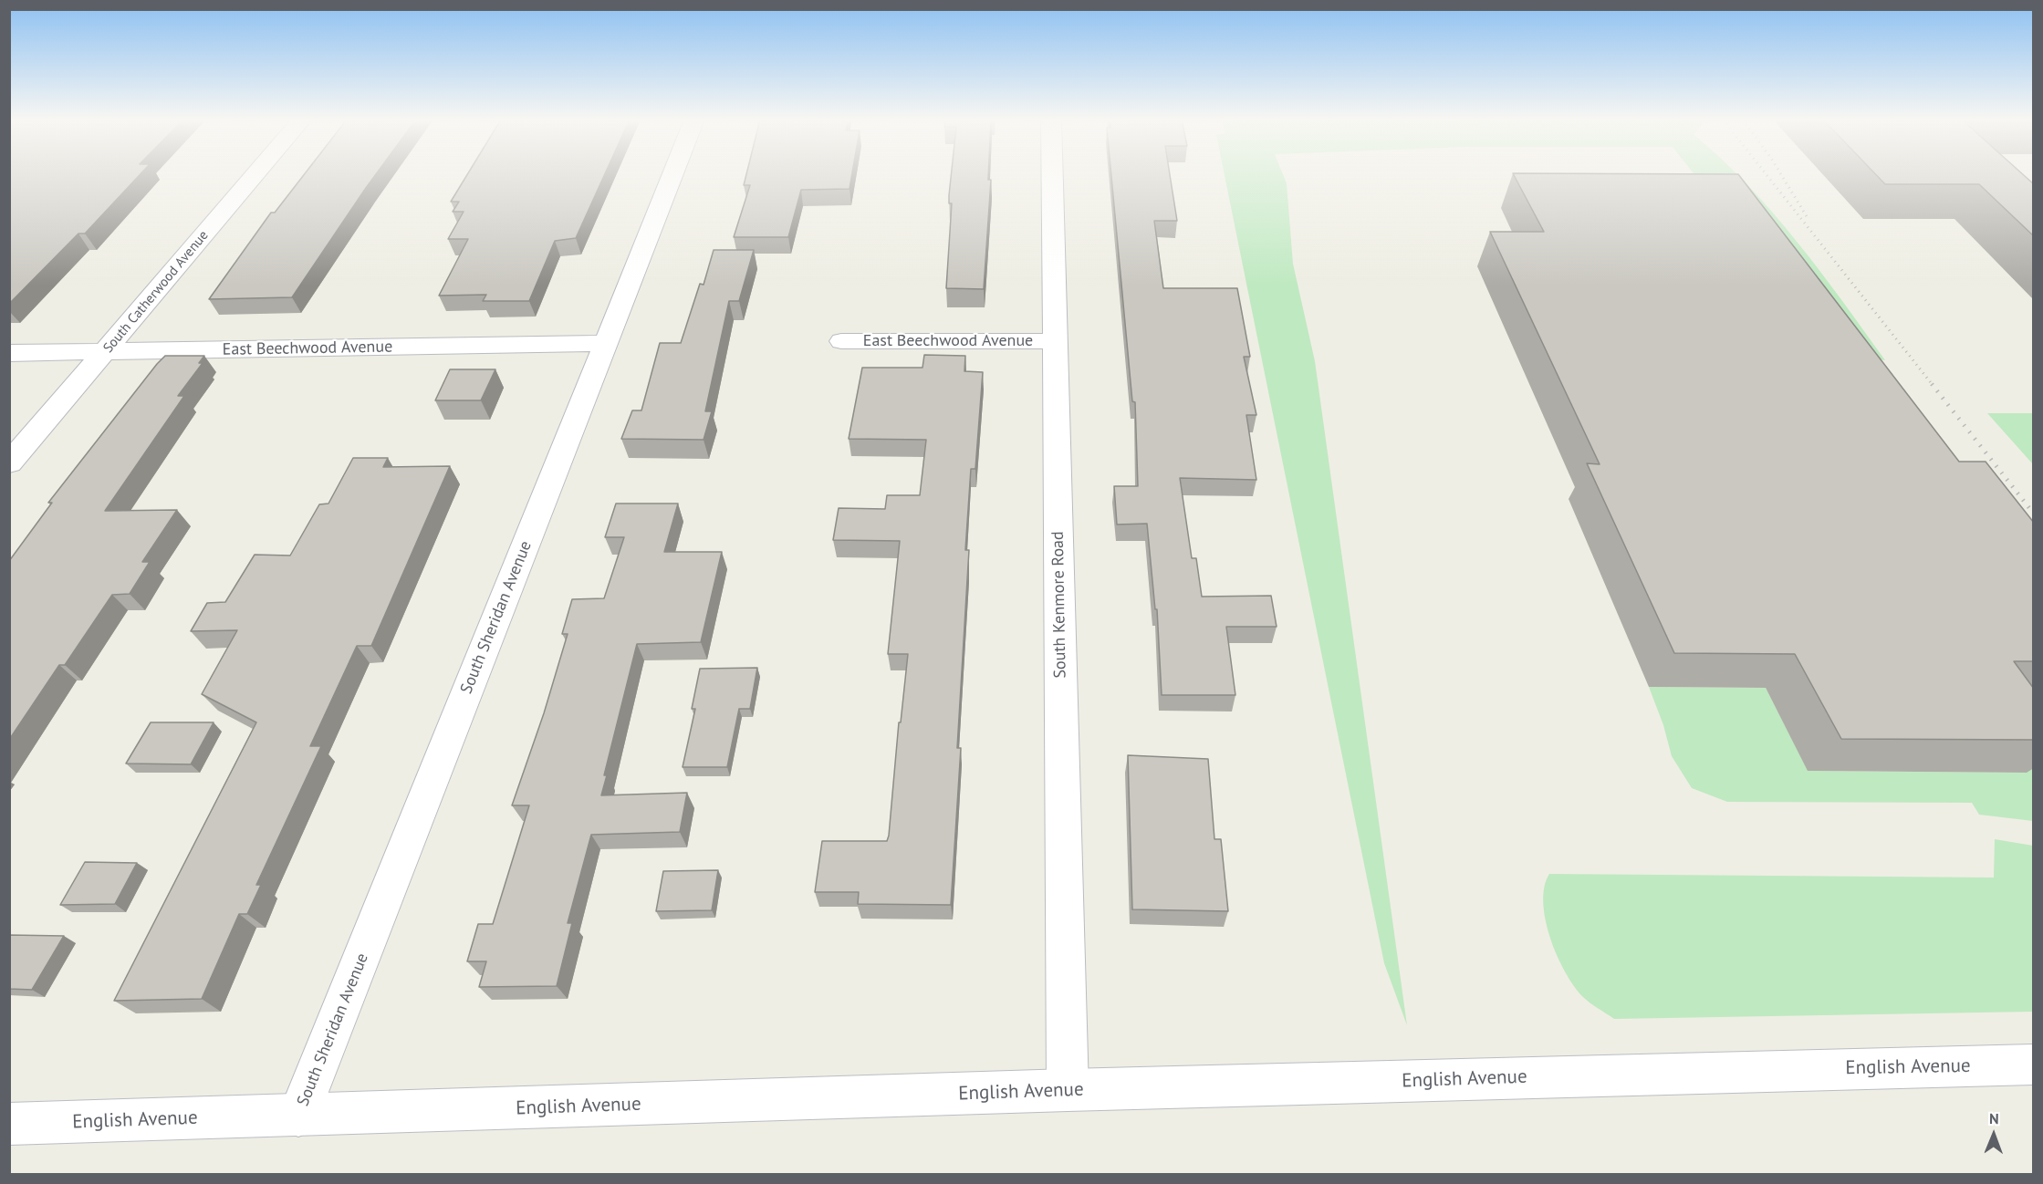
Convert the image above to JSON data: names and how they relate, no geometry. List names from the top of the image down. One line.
{"streets":{"street":["South Catherwood Avenue","East Beechwood Avenue","South Kenmore Road","South Sheridan Avenue","English Avenue"]},"crossings":[["South Catherwood Avenue","East Beechwood Avenue"],["East Beechwood Avenue","South Kenmore Road"],["East Beechwood Avenue","South Sheridan Avenue"],["South Kenmore Road","English Avenue"],["South Sheridan Avenue","English Avenue"]],"north":"top"}
